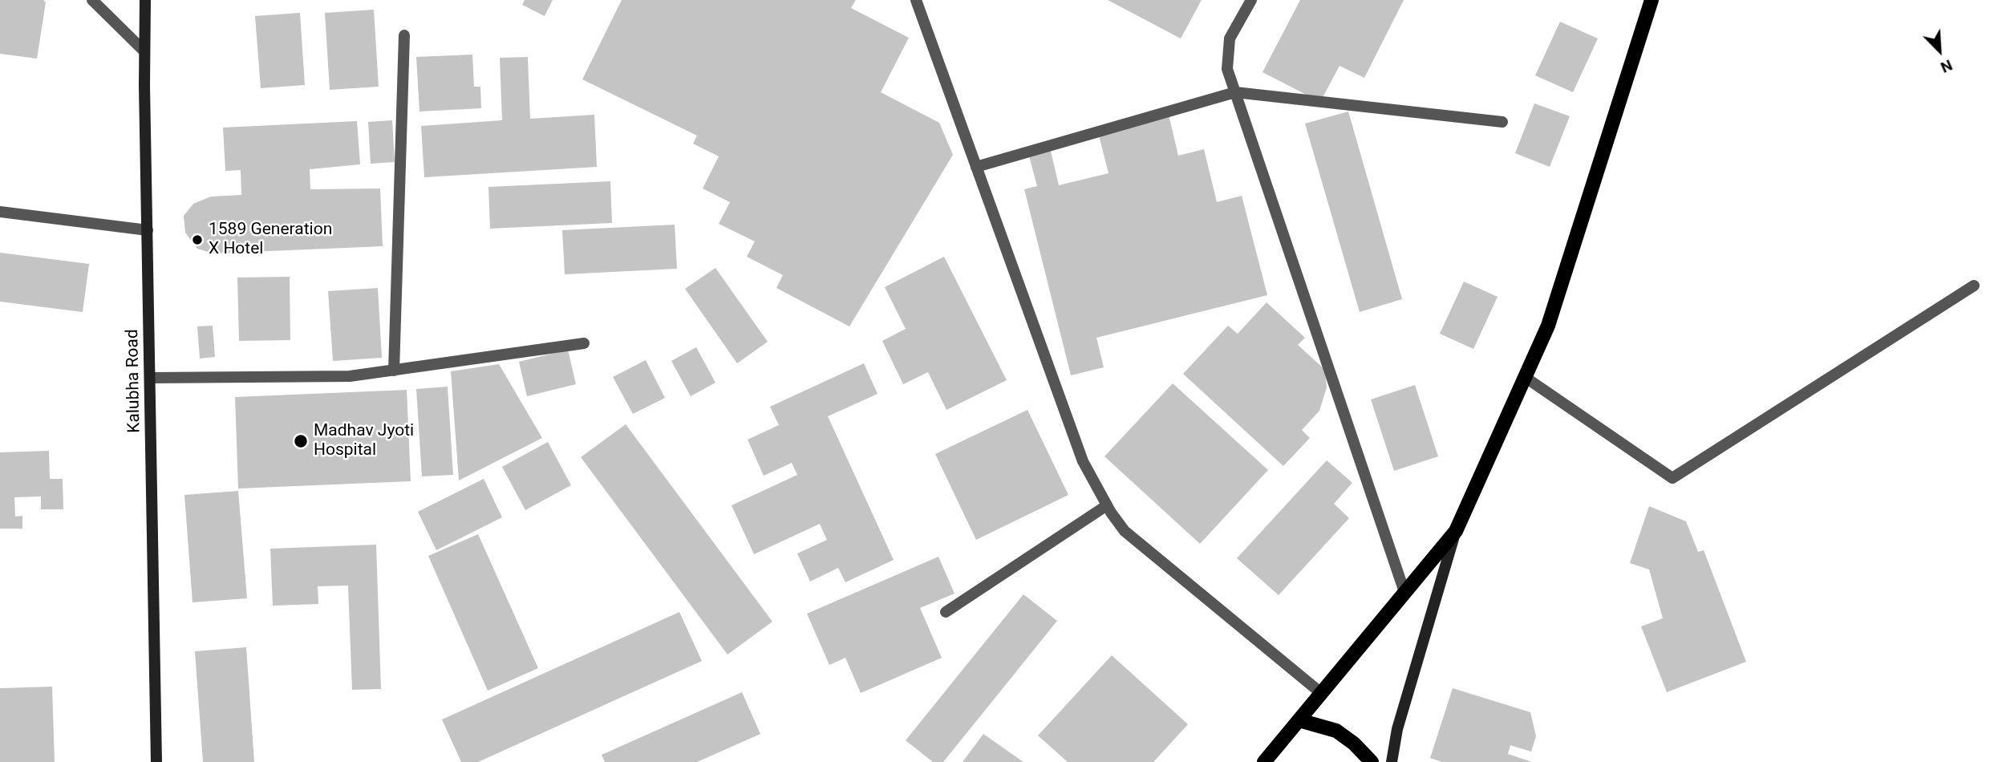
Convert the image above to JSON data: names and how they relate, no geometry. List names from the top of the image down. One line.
{"streets":{"street":["Kalubha Road"]},"places":["1589 Generation X Hotel","Madhav Jyoti Hospital"],"north":"bottom right"}
